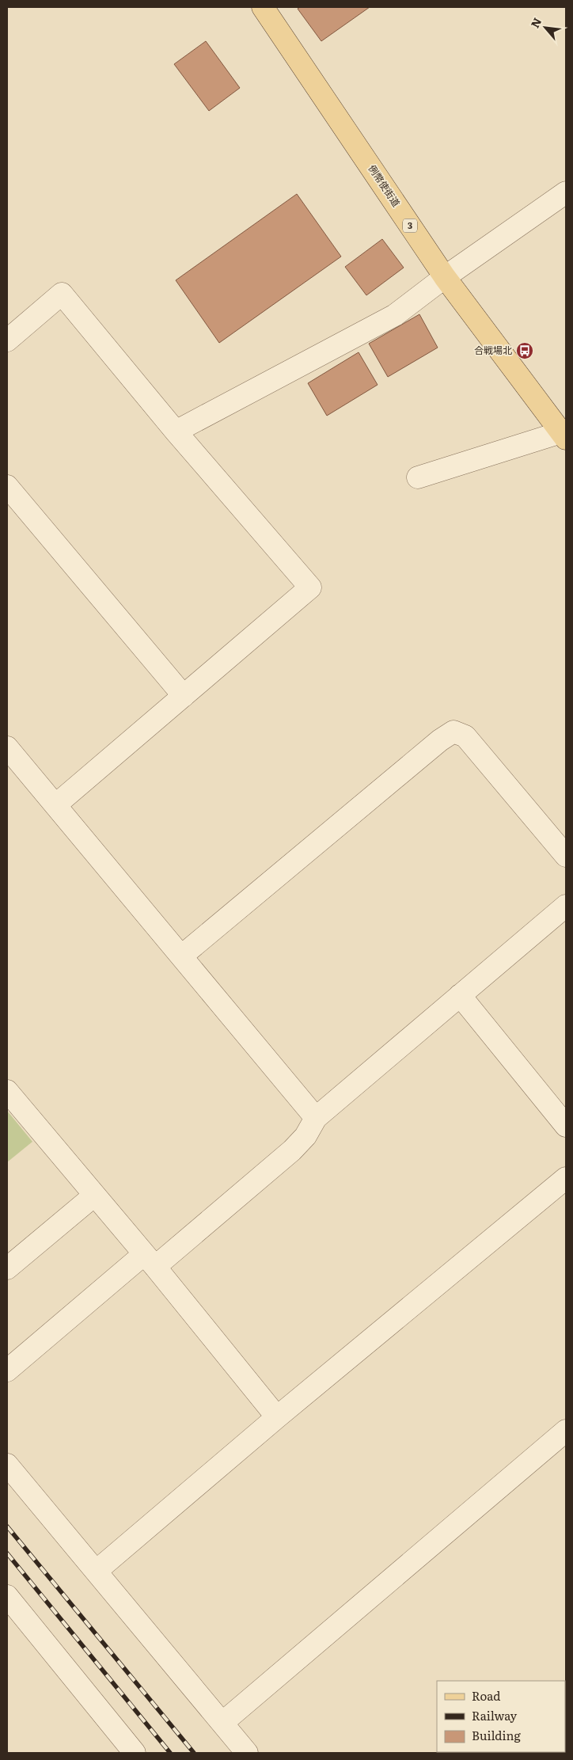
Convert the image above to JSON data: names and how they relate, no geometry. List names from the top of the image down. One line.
{"streets":{"main road":["例幣使街道","3"]},"places":{"bus stop":["合戦場北"]},"legend":["Road","Railway","Building"],"north":"top left"}
